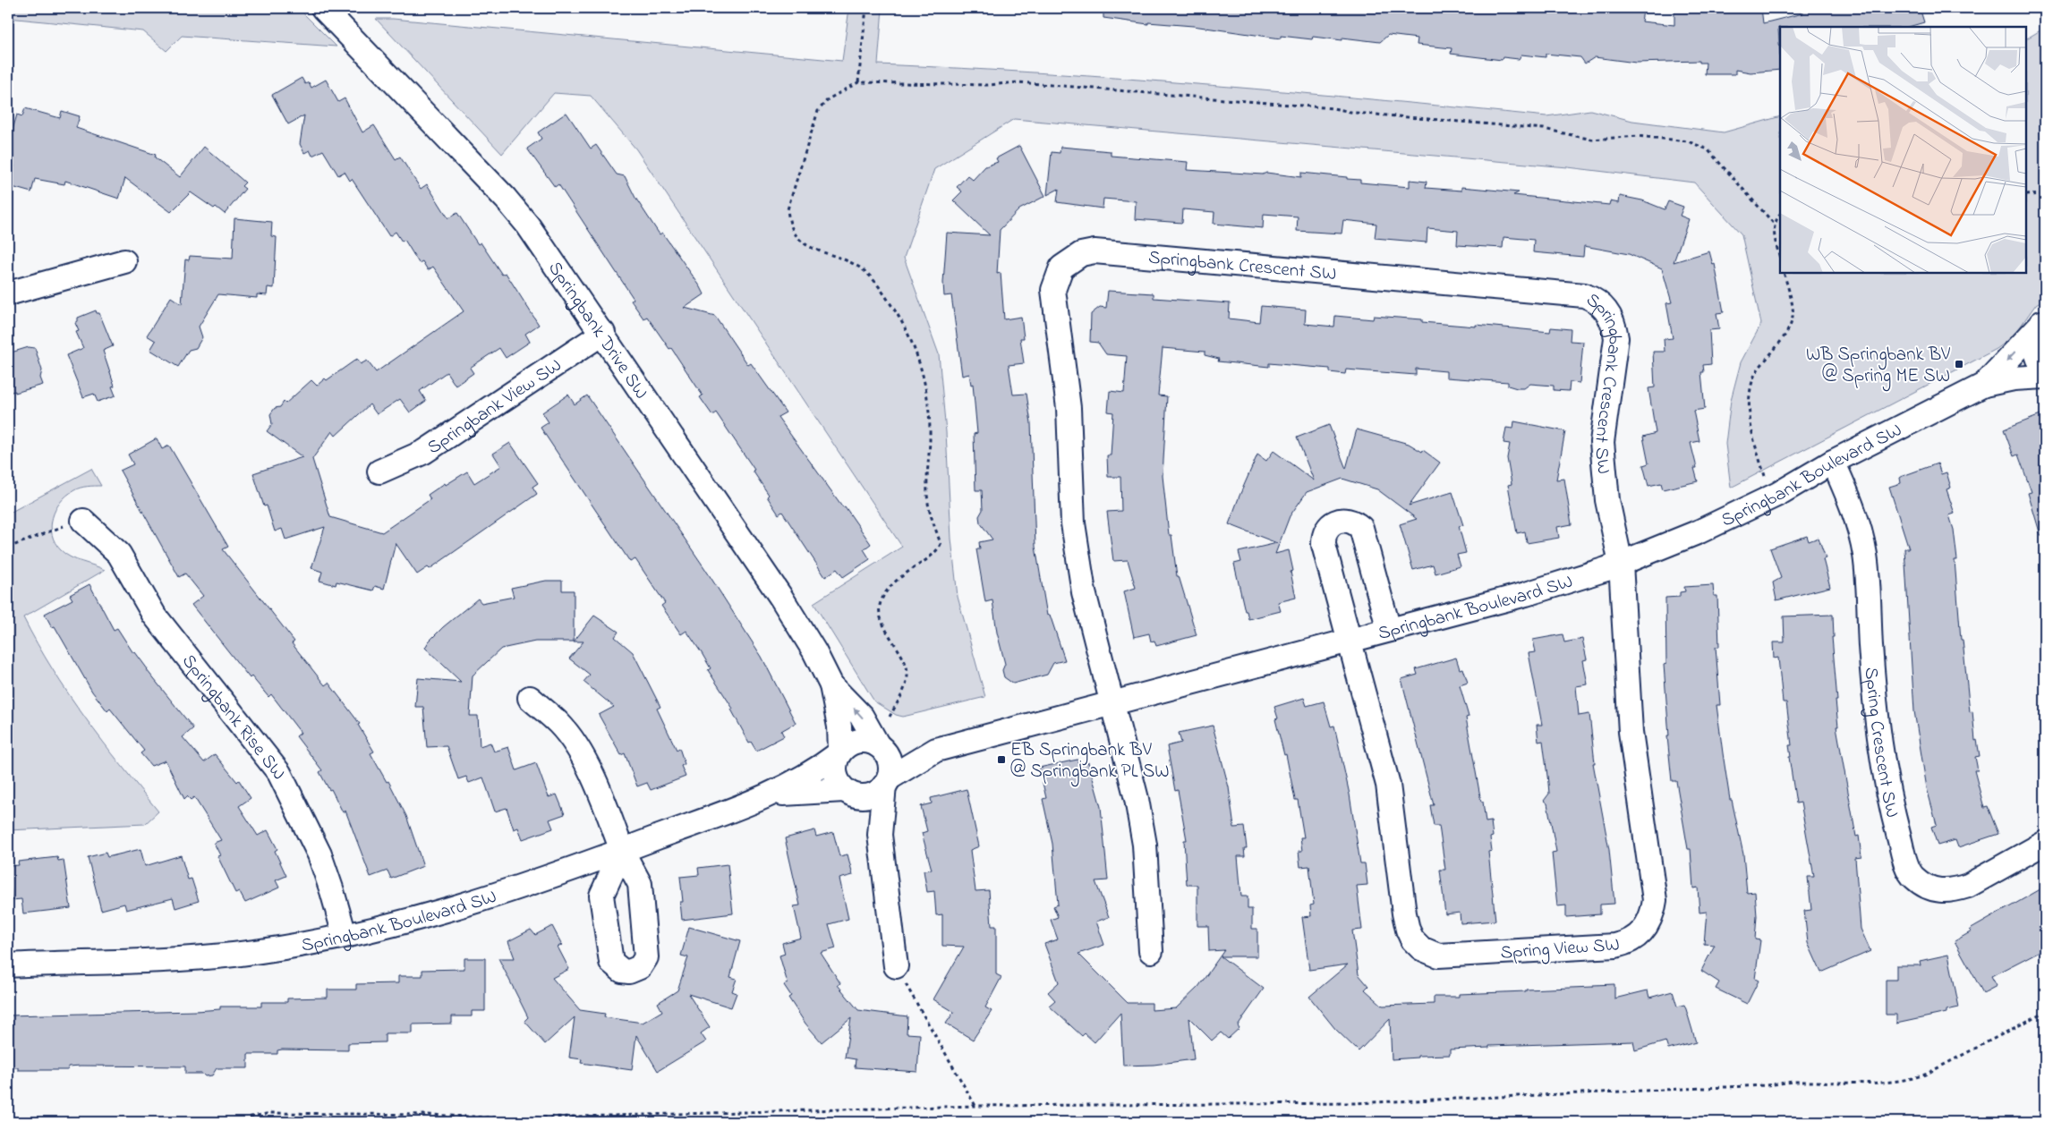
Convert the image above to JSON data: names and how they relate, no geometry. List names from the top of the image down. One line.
{"streets":{"street":["Springbank Crescent SW","Springbank Drive SW","Springbank View SW","Springbank Boulevard SW","Springbank Rise SW","Spring Crescent SW","Spring View SW"]},"crossings":[["Springbank Crescent SW","Springbank Boulevard SW"],["Springbank Crescent SW","Spring View SW"],["Springbank Drive SW","Springbank View SW"],["Springbank Drive SW","Springbank Boulevard SW"],["Springbank Boulevard SW","Springbank Rise SW"],["Springbank Boulevard SW","Spring Crescent SW"],["Springbank Boulevard SW","Spring View SW"]],"places":{"transit":["WB Springbank BV @ Spring ME SW","EB Springbank BV @ Springbank PL SW"]}}
